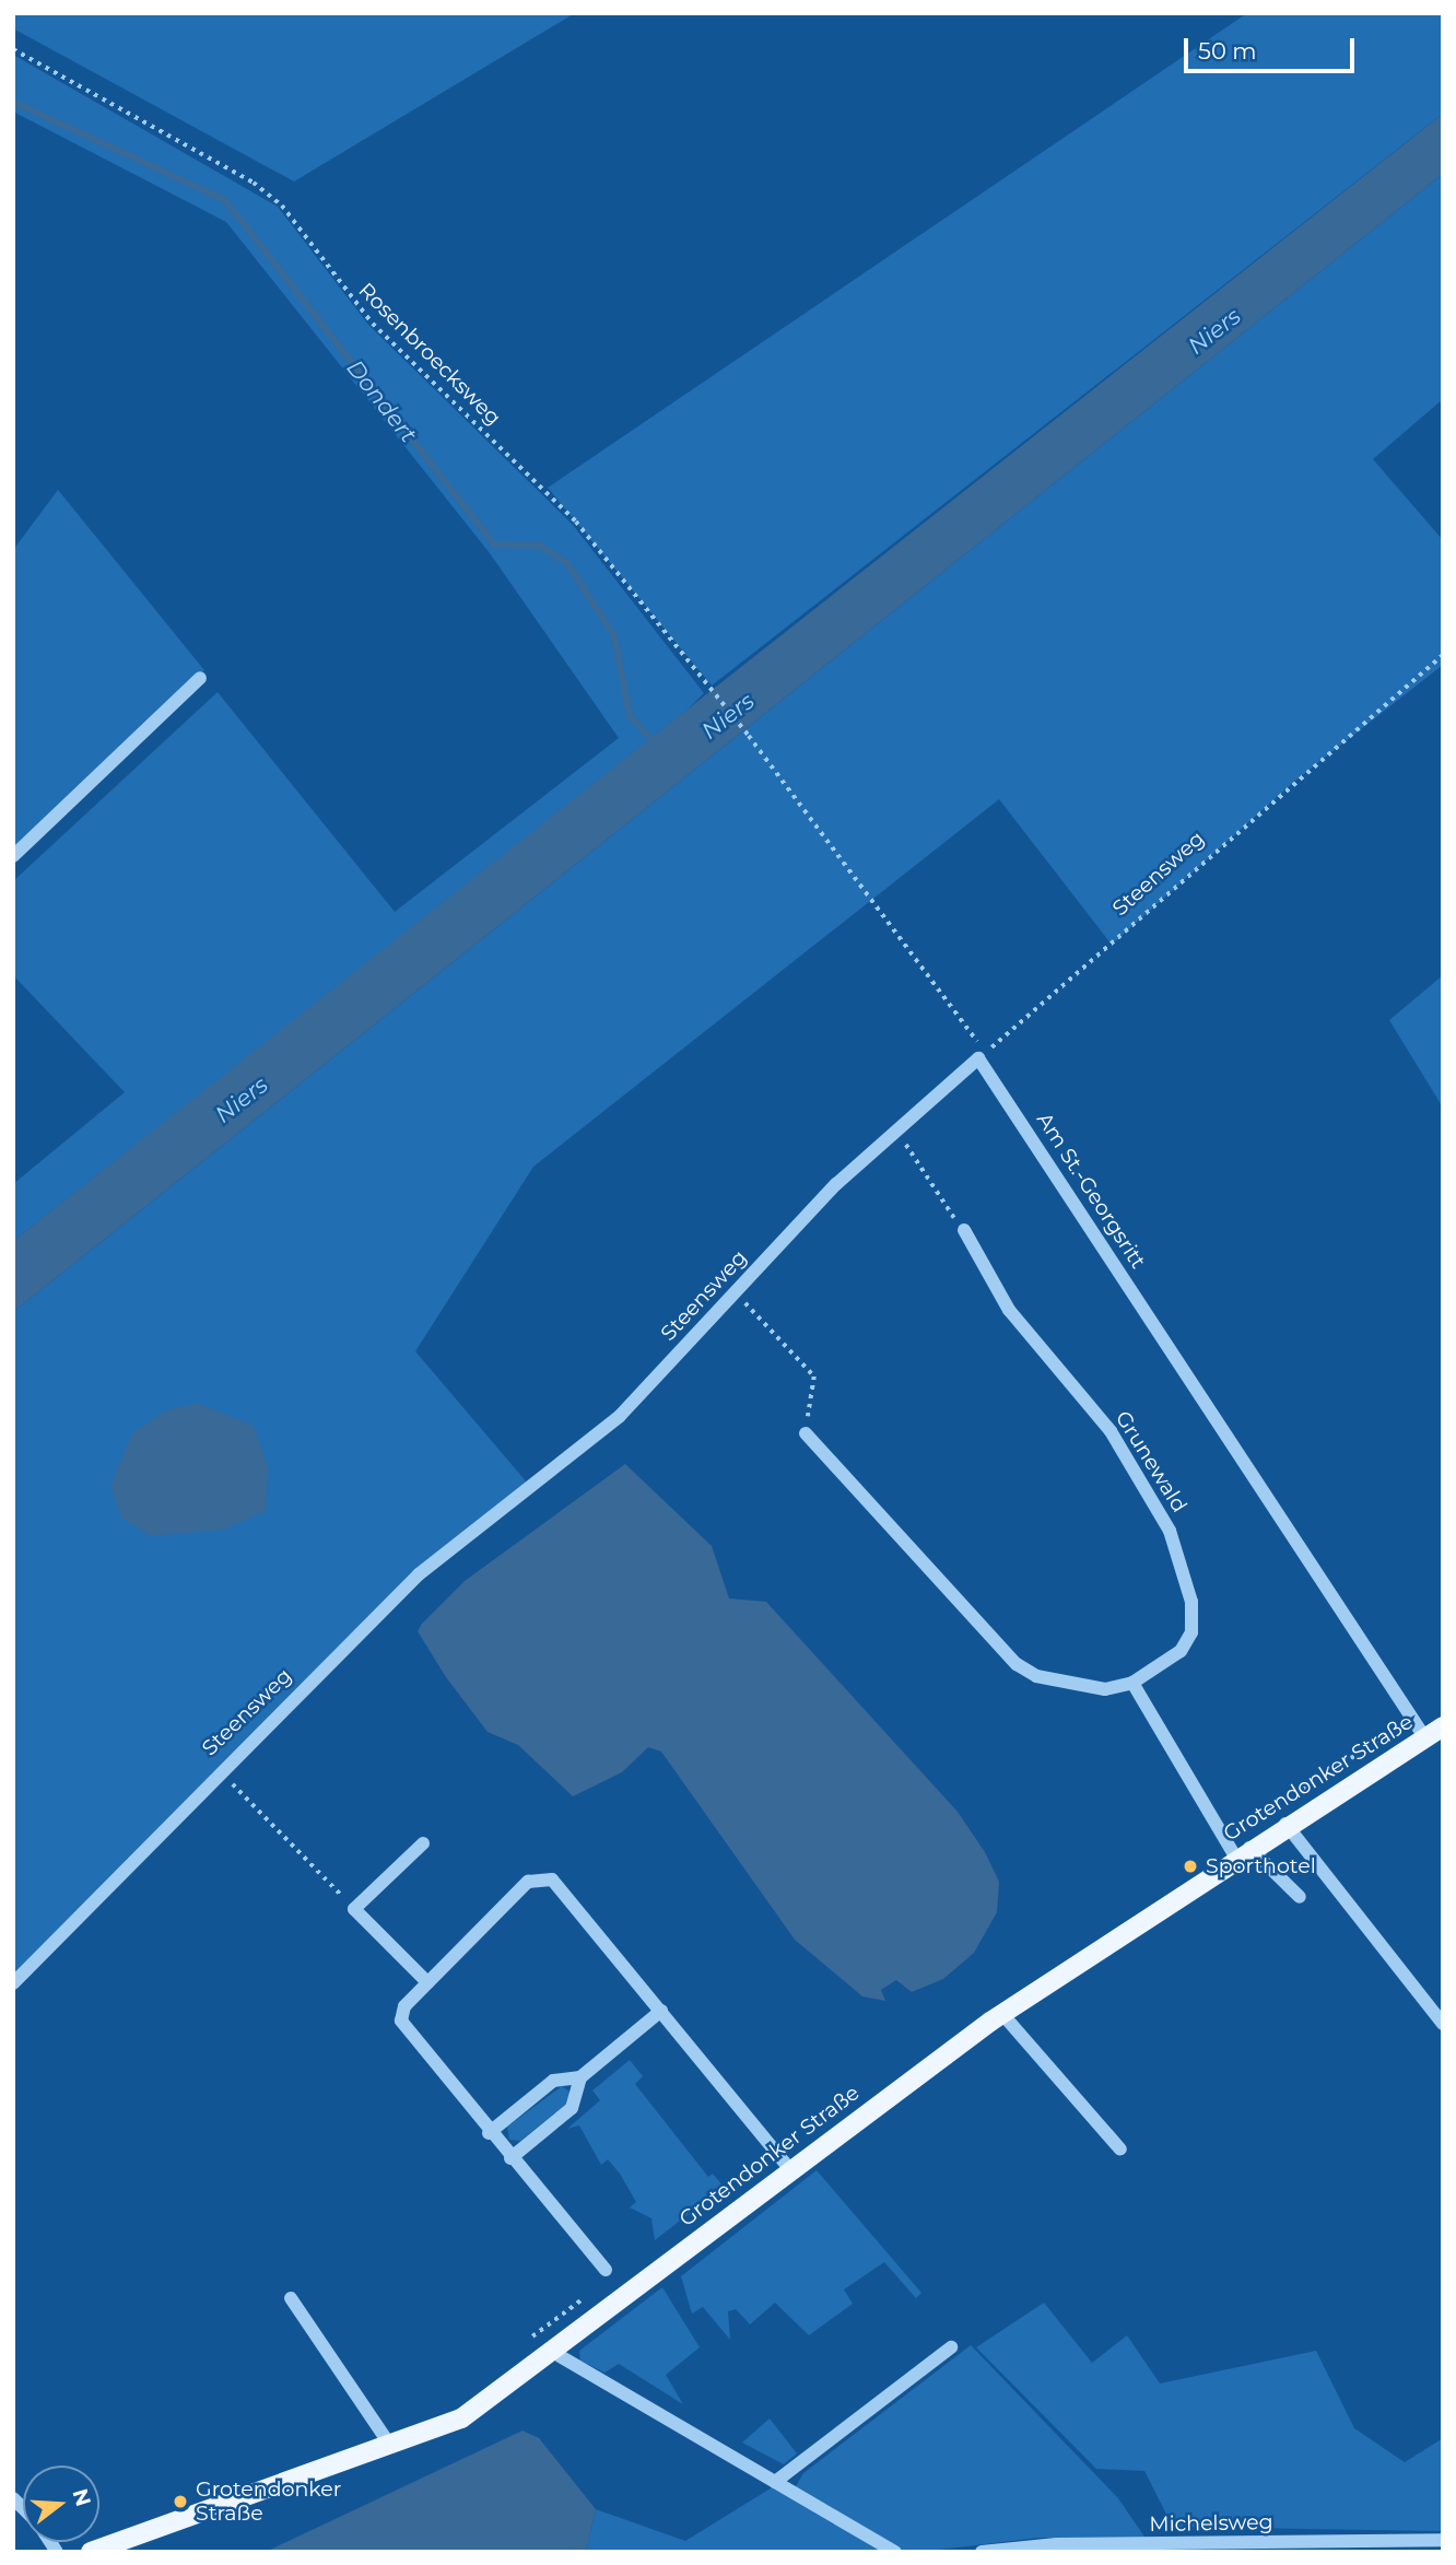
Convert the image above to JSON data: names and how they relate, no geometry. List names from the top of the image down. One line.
{"streets":{"main road":["Grotendonker Straße"],"street":["Steensweg","Am St.-Georgsritt","Grunewald","Michelsweg"],"path":["Rosenbroecksweg"]},"crossings":[["Rosenbroecksweg","Steensweg"],["Rosenbroecksweg","Am St.-Georgsritt"],["Steensweg","Am St.-Georgsritt"],["Am St.-Georgsritt","Grotendonker Straße"]],"water":["Niers","Dondert"],"places":["Sporthotel","Grotendonker Straße"],"scale_bar":"50 m","north":"right"}
